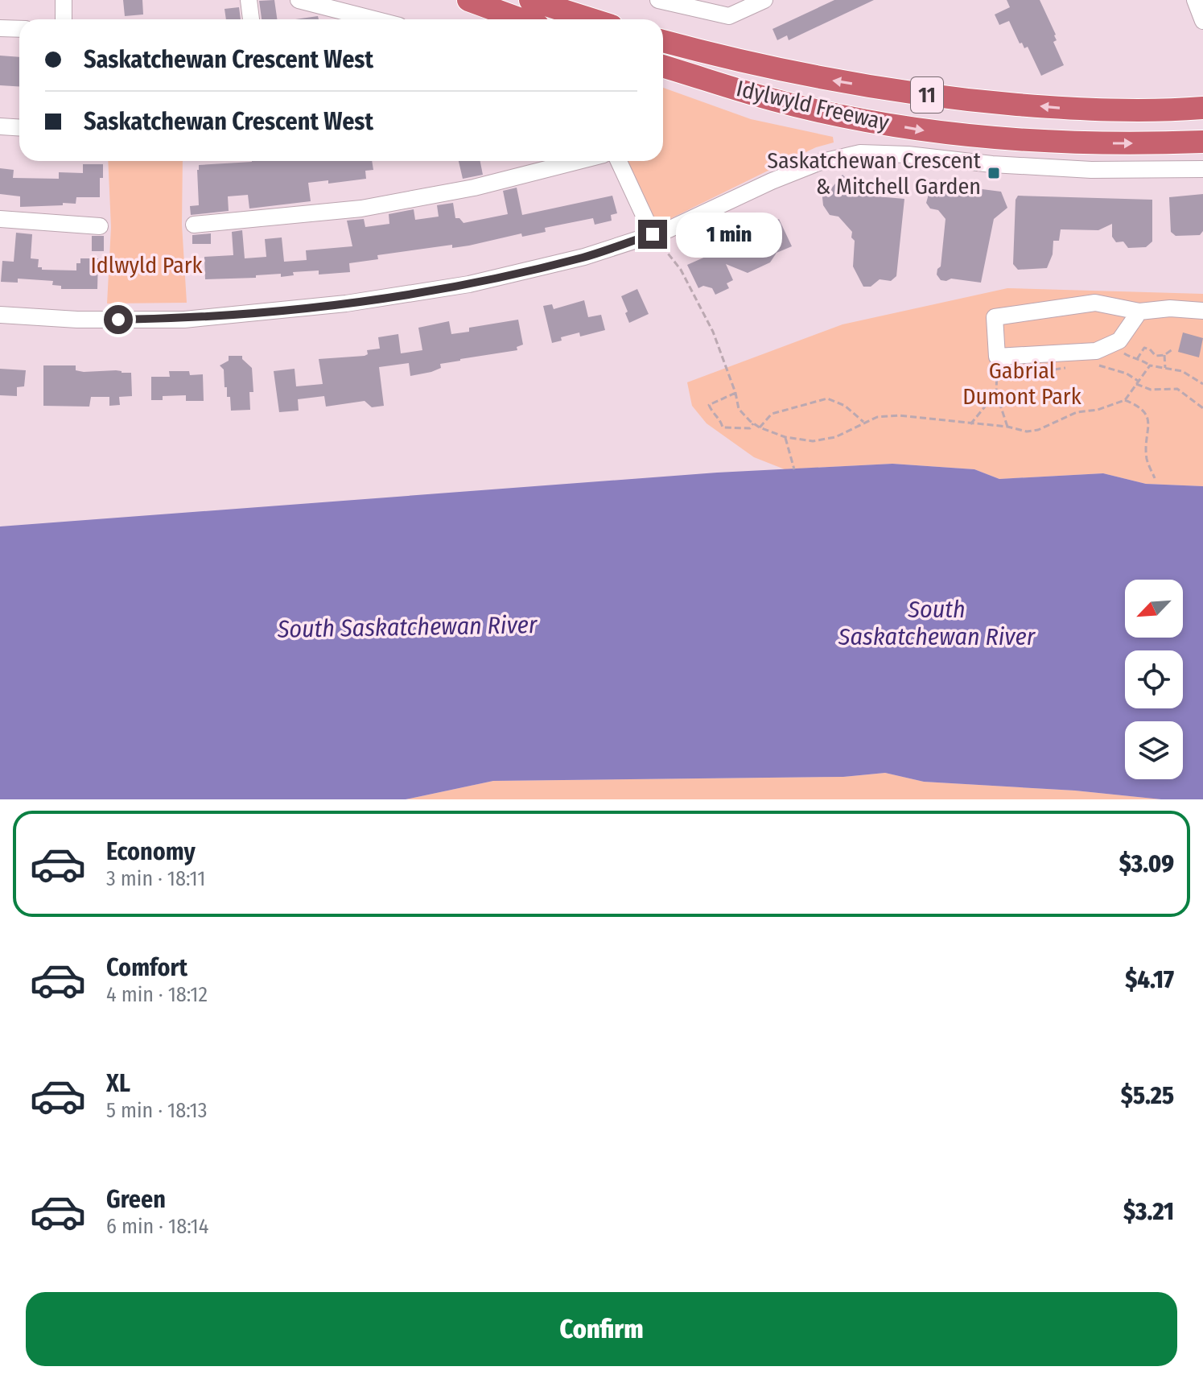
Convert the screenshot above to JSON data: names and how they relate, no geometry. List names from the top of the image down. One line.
{"streets":{"highway":["11","Idylwyld Freeway"]},"water":["South Saskatchewan River"],"parks":["Idlwyld Park","Gabrial Dumont Park"],"places":{"transit":["Saskatchewan Crescent & Mitchell Garden"]},"north":"bottom left","page":{"banner":["Saskatchewan Crescent West","Saskatchewan Crescent West"],"bubble":"1 min","list":[{"name":"Economy","note":"3 min · 18:11","value":"$3.09"},{"name":"Comfort","note":"4 min · 18:12","value":"$4.17"},{"name":"XL","note":"5 min · 18:13","value":"$5.25"},{"name":"Green","note":"6 min · 18:14","value":"$3.21"}],"buttons":"Confirm"}}
